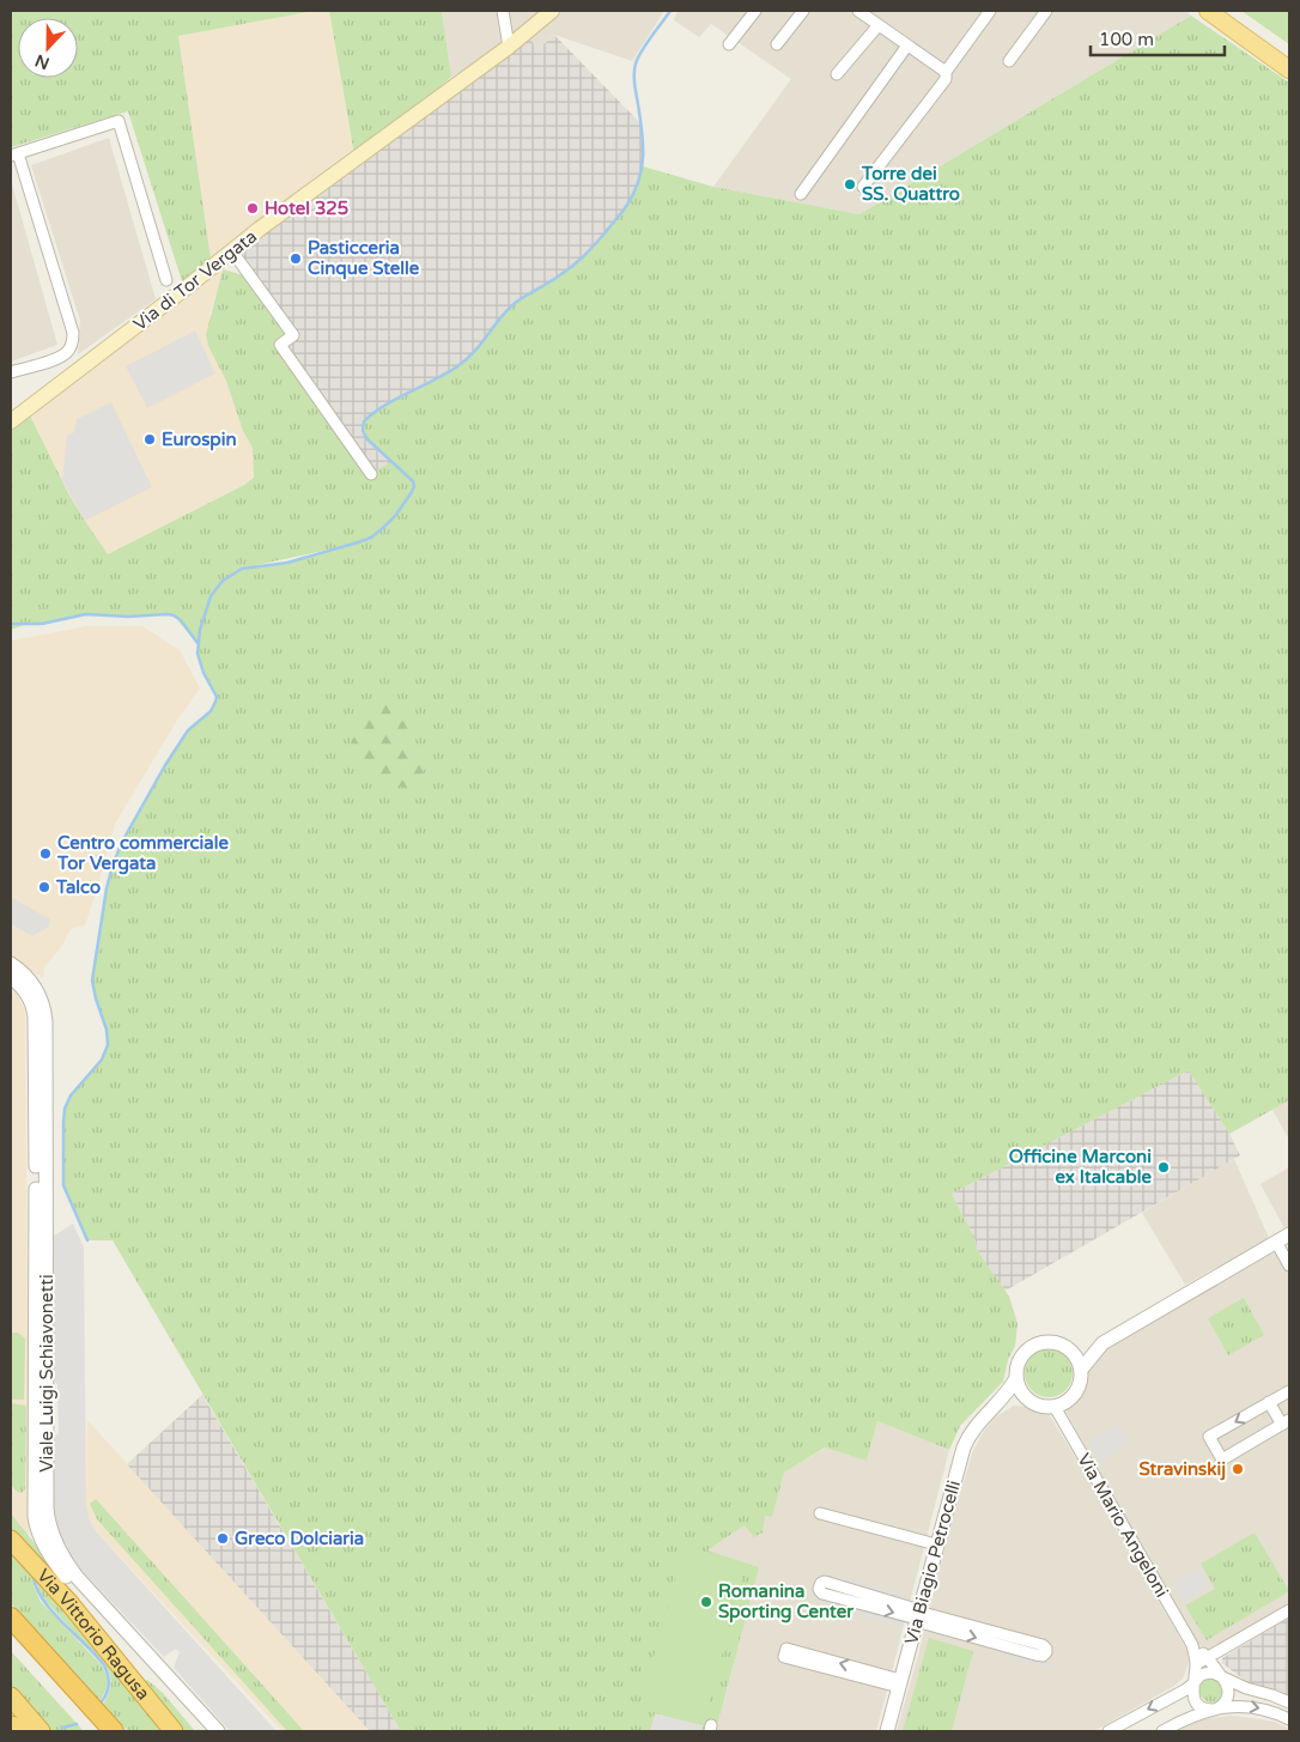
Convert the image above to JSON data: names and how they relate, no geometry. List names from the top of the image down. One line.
{"streets":{"highway":["Via Vittorio Ragusa"],"main road":["Via di Tor Vergata"],"street":["Viale Luigi Schiavonetti","Via Mario Angeloni","Via Biagio Petrocelli"]},"crossings":[["Via Mario Angeloni","Via Biagio Petrocelli"]],"places":["Torre dei SS. Quattro","Hotel 325","Pasticceria Cinque Stelle","Eurospin","Centro commerciale Tor Vergata","Talco","Officine Marconi ex Italcable","Stravinskij","Greco Dolciaria","Romanina Sporting Center"],"scale_bar":"100 m","north":"bottom"}
